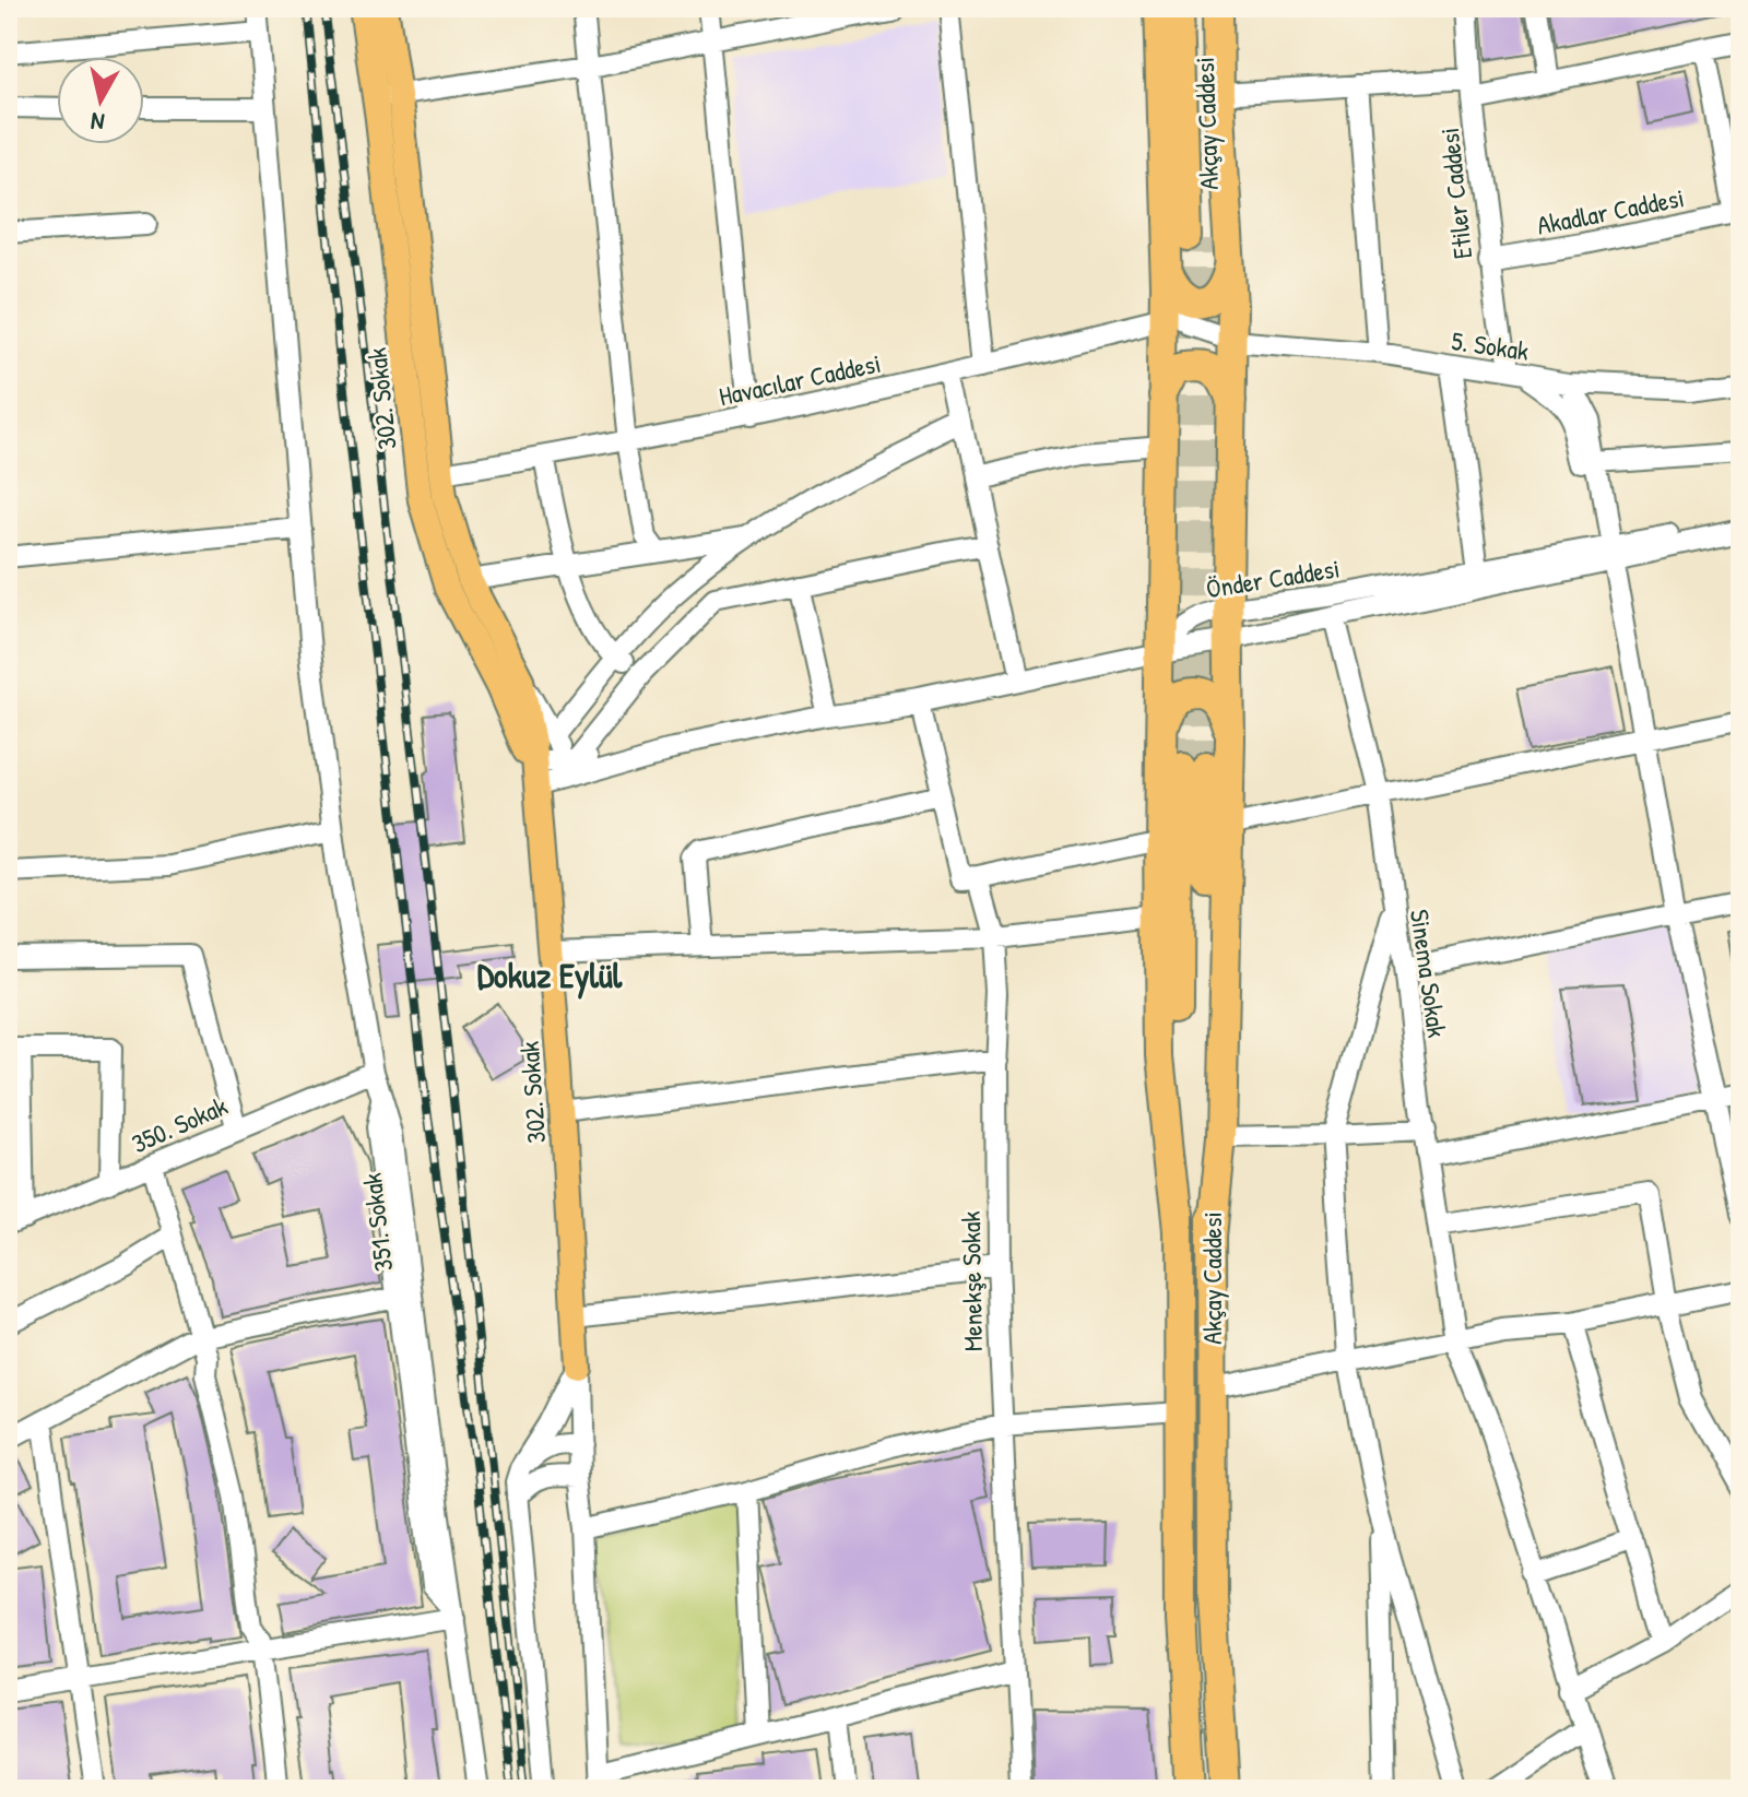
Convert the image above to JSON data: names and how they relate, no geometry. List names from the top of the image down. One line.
{"streets":{"highway":["Akçay Caddesi"],"main road":["302. Sokak"],"street":["Etiler Caddesi","Akadlar Caddesi","5. Sokak","Havacılar Caddesi","Önder Caddesi","Sinema Sokak","350. Sokak","351. Sokak","Menekşe Sokak"]},"crossings":[["Etiler Caddesi","Akadlar Caddesi"],["Etiler Caddesi","5. Sokak"],["5. Sokak","Havacılar Caddesi"],["Havacılar Caddesi","302. Sokak"],["Önder Caddesi","Sinema Sokak"],["350. Sokak","351. Sokak"]],"districts":["Dokuz Eylül"],"north":"bottom"}
